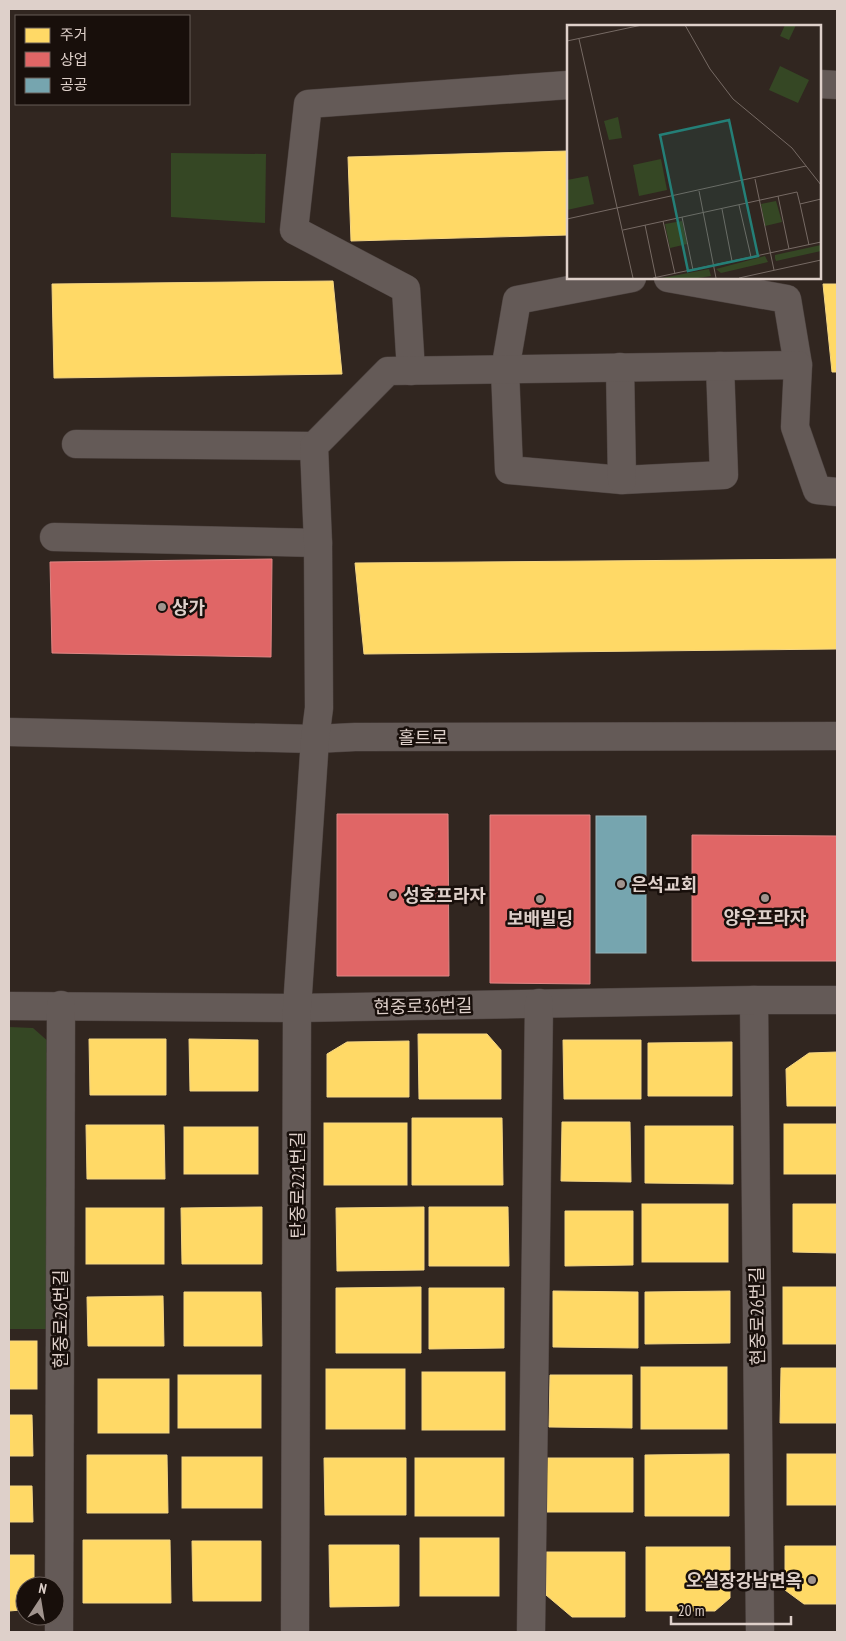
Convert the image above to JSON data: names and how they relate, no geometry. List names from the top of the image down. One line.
{"streets":{"street":["홀트로","현중로36번길","탄중로221번길","현중로26번길"]},"crossings":[["홀트로","탄중로221번길"],["현중로36번길","탄중로221번길"],["현중로36번길","현중로26번길"]],"places":["상가","은석교회","성호프라자","양우프라자","보배빌딩","오실장강남면옥"],"legend":["주거","상업","공공"],"scale_bar":"20 m","north":"top"}
